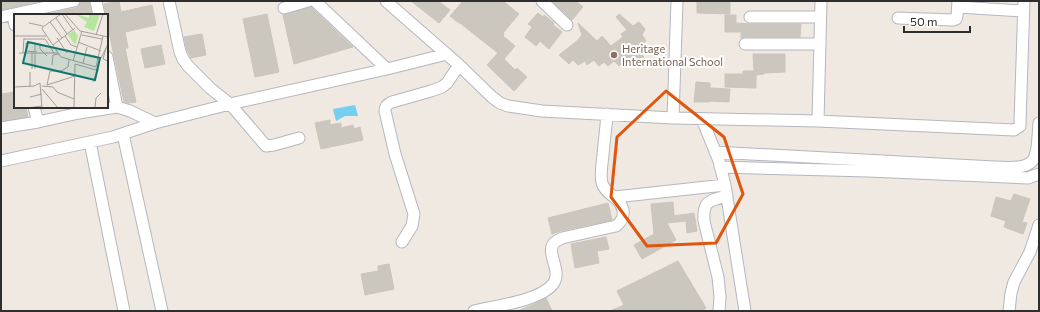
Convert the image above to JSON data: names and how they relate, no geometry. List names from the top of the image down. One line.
{"places":["Heritage International School"],"scale_bar":"50 m"}
